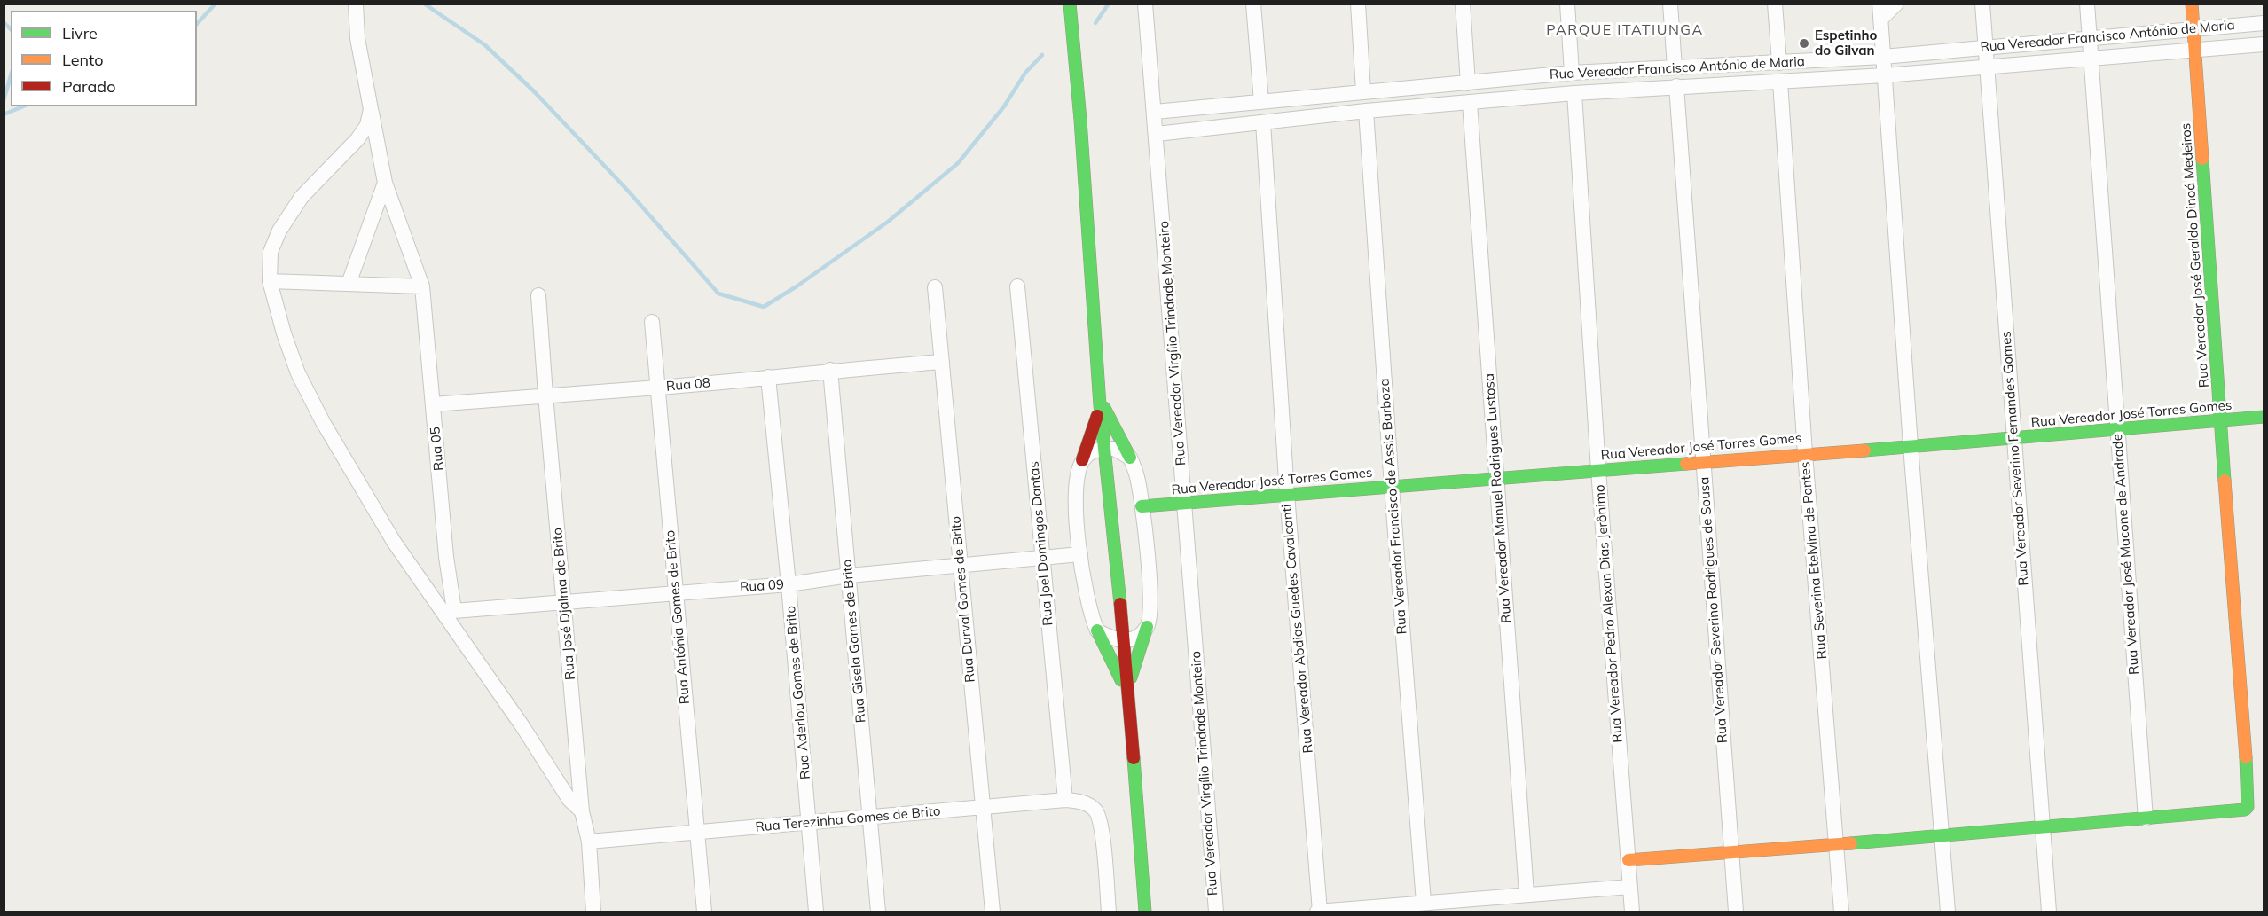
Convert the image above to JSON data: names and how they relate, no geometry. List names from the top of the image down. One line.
{"streets":{"street":["Rua Vereador Francisco António de Maria","Rua Vereador José Geraldo Dinoá Medeiros","Rua Vereador Virgílio Trindade Monteiro","Rua 08","Rua Vereador José Torres Gomes","Rua 05","Rua Vereador Severino Fernandes Gomes","Rua Vereador Manuel Rodrigues Lustosa","Rua Vereador Francisco de Assis Barboza","Rua Joel Domingos Dantas","Rua Vereador José Macone de Andrade","Rua Severina Etelvina de Pontes","Rua 09","Rua Durval Gomes de Brito","Rua José Djalma de Brito","Rua Vereador Severino Rodrigues de Sousa","Rua Vereador Pedro Alexon Dias Jerônimo","Rua Antónia Gomes de Brito","Rua Vereador Abdias Guedes Cavalcanti","Rua Gisela Gomes de Brito","Rua Aderlou Gomes de Brito","Rua Terezinha Gomes de Brito"]},"crossings":[["Rua Vereador Francisco António de Maria","Rua Vereador José Geraldo Dinoá Medeiros"],["Rua Vereador Francisco António de Maria","Rua Vereador Virgílio Trindade Monteiro"],["Rua Vereador Francisco António de Maria","Rua Vereador Severino Fernandes Gomes"],["Rua Vereador Francisco António de Maria","Rua Vereador José Macone de Andrade"],["Rua Vereador José Geraldo Dinoá Medeiros","Rua Vereador José Torres Gomes"],["Rua Vereador José Geraldo Dinoá Medeiros","Rua Vereador José Macone de Andrade"],["Rua Vereador Virgílio Trindade Monteiro","Rua Vereador José Torres Gomes"],["Rua 08","Rua 05"],["Rua 08","Rua Durval Gomes de Brito"],["Rua 08","Rua José Djalma de Brito"],["Rua 08","Rua Antónia Gomes de Brito"],["Rua 08","Rua Gisela Gomes de Brito"],["Rua 08","Rua Aderlou Gomes de Brito"],["Rua Vereador José Torres Gomes","Rua Vereador Severino Fernandes Gomes"],["Rua Vereador José Torres Gomes","Rua Vereador Manuel Rodrigues Lustosa"],["Rua Vereador José Torres Gomes","Rua Vereador Francisco de Assis Barboza"],["Rua Vereador José Torres Gomes","Rua Vereador José Macone de Andrade"],["Rua Vereador José Torres Gomes","Rua Severina Etelvina de Pontes"],["Rua Vereador José Torres Gomes","Rua Vereador Severino Rodrigues de Sousa"],["Rua Vereador José Torres Gomes","Rua Vereador Pedro Alexon Dias Jerônimo"],["Rua Vereador José Torres Gomes","Rua Vereador Abdias Guedes Cavalcanti"],["Rua 05","Rua 09"],["Rua Joel Domingos Dantas","Rua 09"],["Rua Joel Domingos Dantas","Rua Terezinha Gomes de Brito"],["Rua 09","Rua Durval Gomes de Brito"],["Rua 09","Rua José Djalma de Brito"],["Rua 09","Rua Antónia Gomes de Brito"],["Rua 09","Rua Gisela Gomes de Brito"],["Rua 09","Rua Aderlou Gomes de Brito"],["Rua Durval Gomes de Brito","Rua Terezinha Gomes de Brito"],["Rua José Djalma de Brito","Rua Terezinha Gomes de Brito"],["Rua Antónia Gomes de Brito","Rua Terezinha Gomes de Brito"],["Rua Gisela Gomes de Brito","Rua Terezinha Gomes de Brito"],["Rua Aderlou Gomes de Brito","Rua Terezinha Gomes de Brito"]],"districts":["PARQUE ITATIUNGA"],"places":["Espetinho do Gilvan"],"legend":["Livre","Lento","Parado"]}
